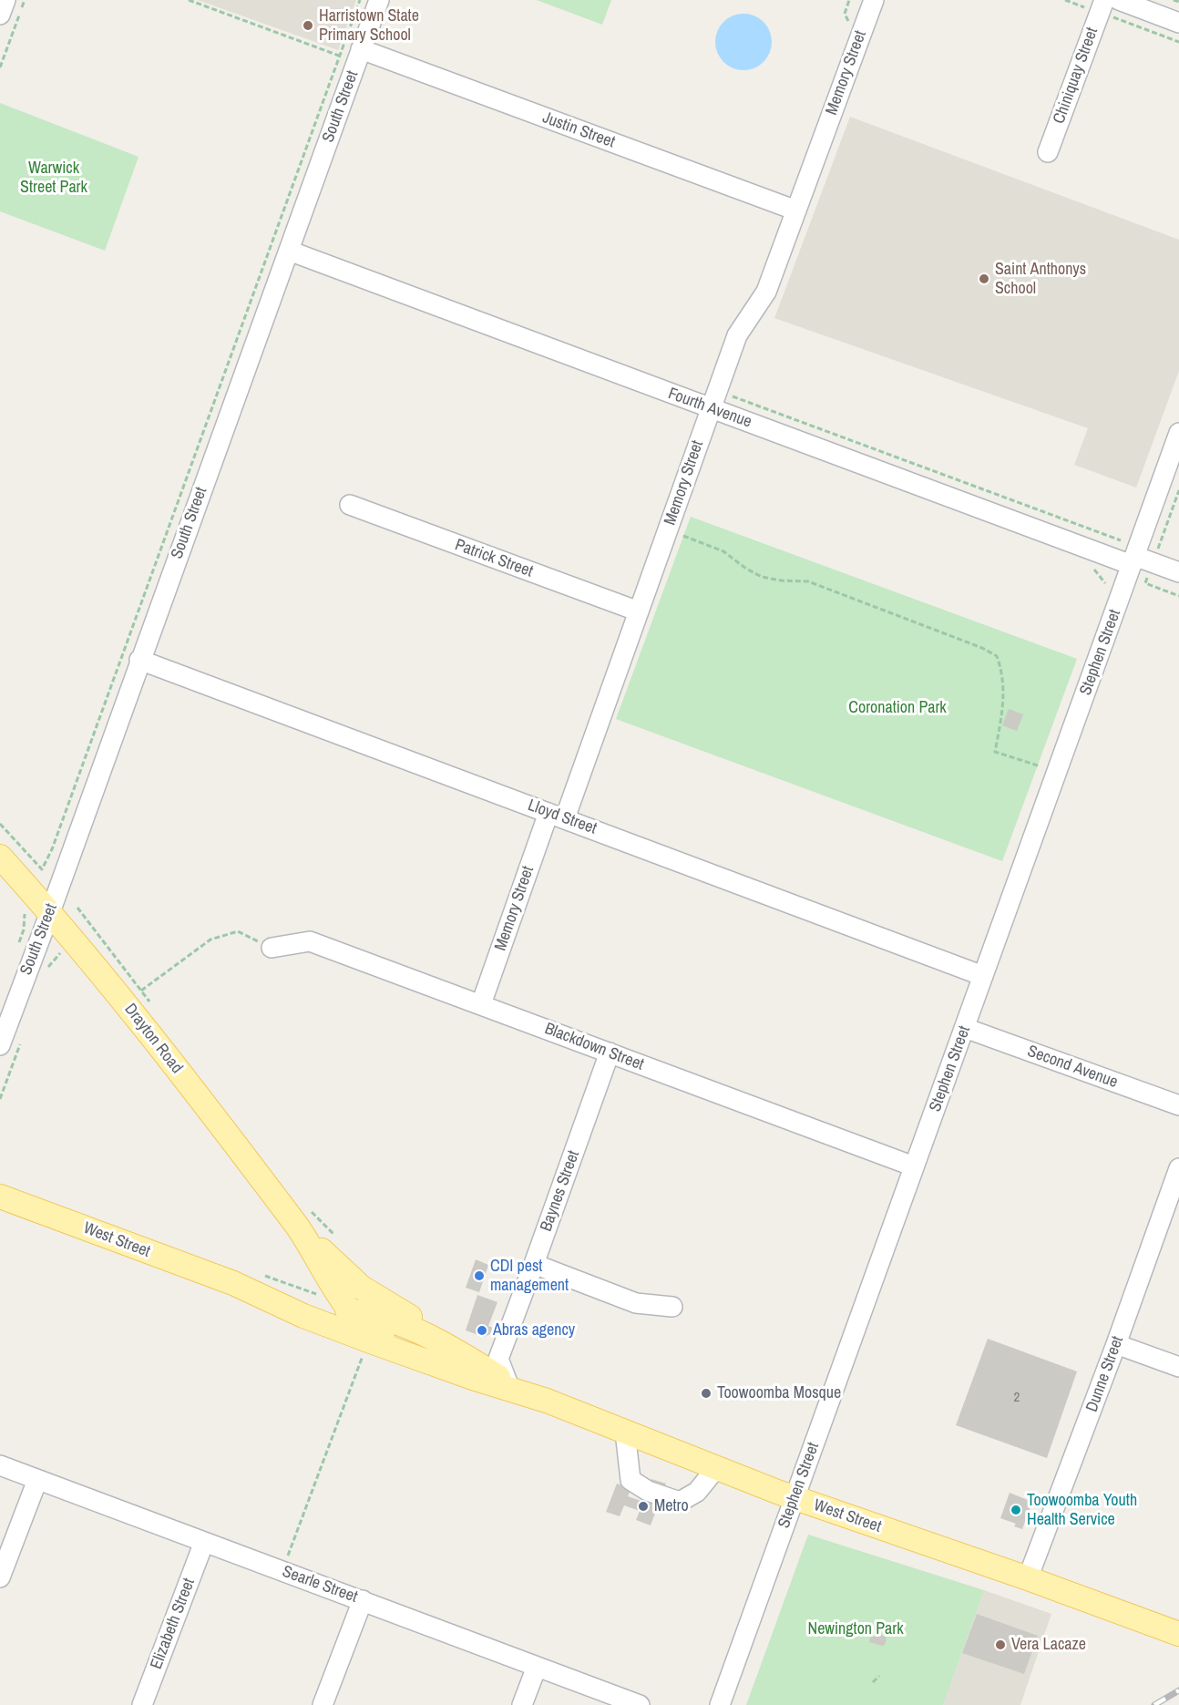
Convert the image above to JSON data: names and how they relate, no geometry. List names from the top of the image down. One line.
{"streets":{"main road":["Drayton Road","West Street"],"street":["Memory Street","Chiniquay Street","South Street","Justin Street","Fourth Avenue","Patrick Street","Stephen Street","Lloyd Street","Blackdown Street","Second Avenue","Baynes Street","Dunne Street","Searle Street","Elizabeth Street"]},"crossings":[["Memory Street","Justin Street"],["Memory Street","Fourth Avenue"],["Memory Street","Patrick Street"],["Memory Street","Lloyd Street"],["Memory Street","Blackdown Street"],["South Street","Justin Street"],["South Street","Fourth Avenue"],["South Street","Lloyd Street"],["South Street","Drayton Road"],["Fourth Avenue","Stephen Street"],["Stephen Street","Lloyd Street"],["Stephen Street","Blackdown Street"],["Stephen Street","Second Avenue"],["Stephen Street","West Street"],["Blackdown Street","Baynes Street"],["West Street","Dunne Street"],["Searle Street","Elizabeth Street"]],"parks":["Warwick Street Park","Coronation Park","Newington Park"],"places":["Harristown State Primary School","Saint Anthonys School","CDI pest management","Abras agency","Toowoomba Mosque","Metro","Toowoomba Youth Health Service","Vera Lacaze"],"house_numbers":["2"]}
